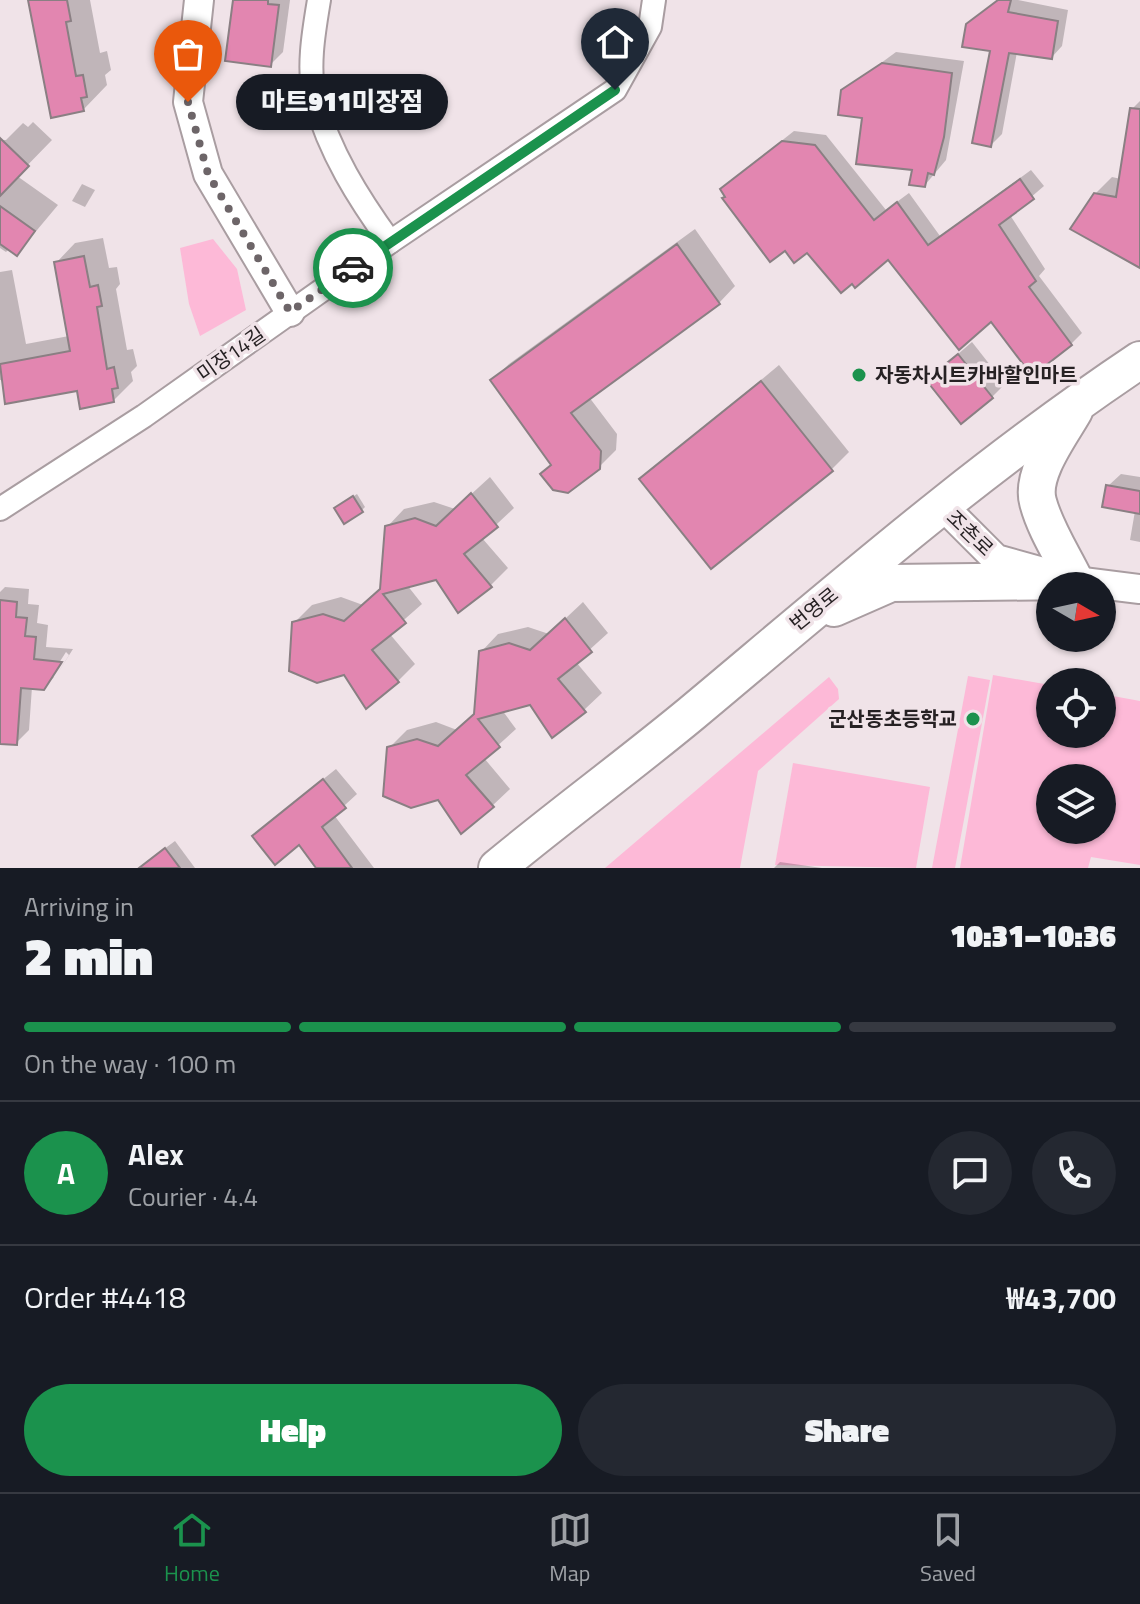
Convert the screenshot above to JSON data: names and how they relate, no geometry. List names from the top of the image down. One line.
{"streets":{"main road":["번영로"],"street":["미장14길","조촌로"]},"crossings":[["조촌로","번영로"]],"places":["마트911미장점","자동차시트카바할인마트","군산동초등학교"],"north":"right","page":{"bubble":"마트911미장점","heading":["2 min","Arriving in","10:31–10:36"],"panel":["Alex","Courier · 4.4","Order #4418","₩43,700"],"bar":"On the way · 100 m","round":"A","buttons":["Help","Share"],"tabs":["Home","Map","Saved"]}}
